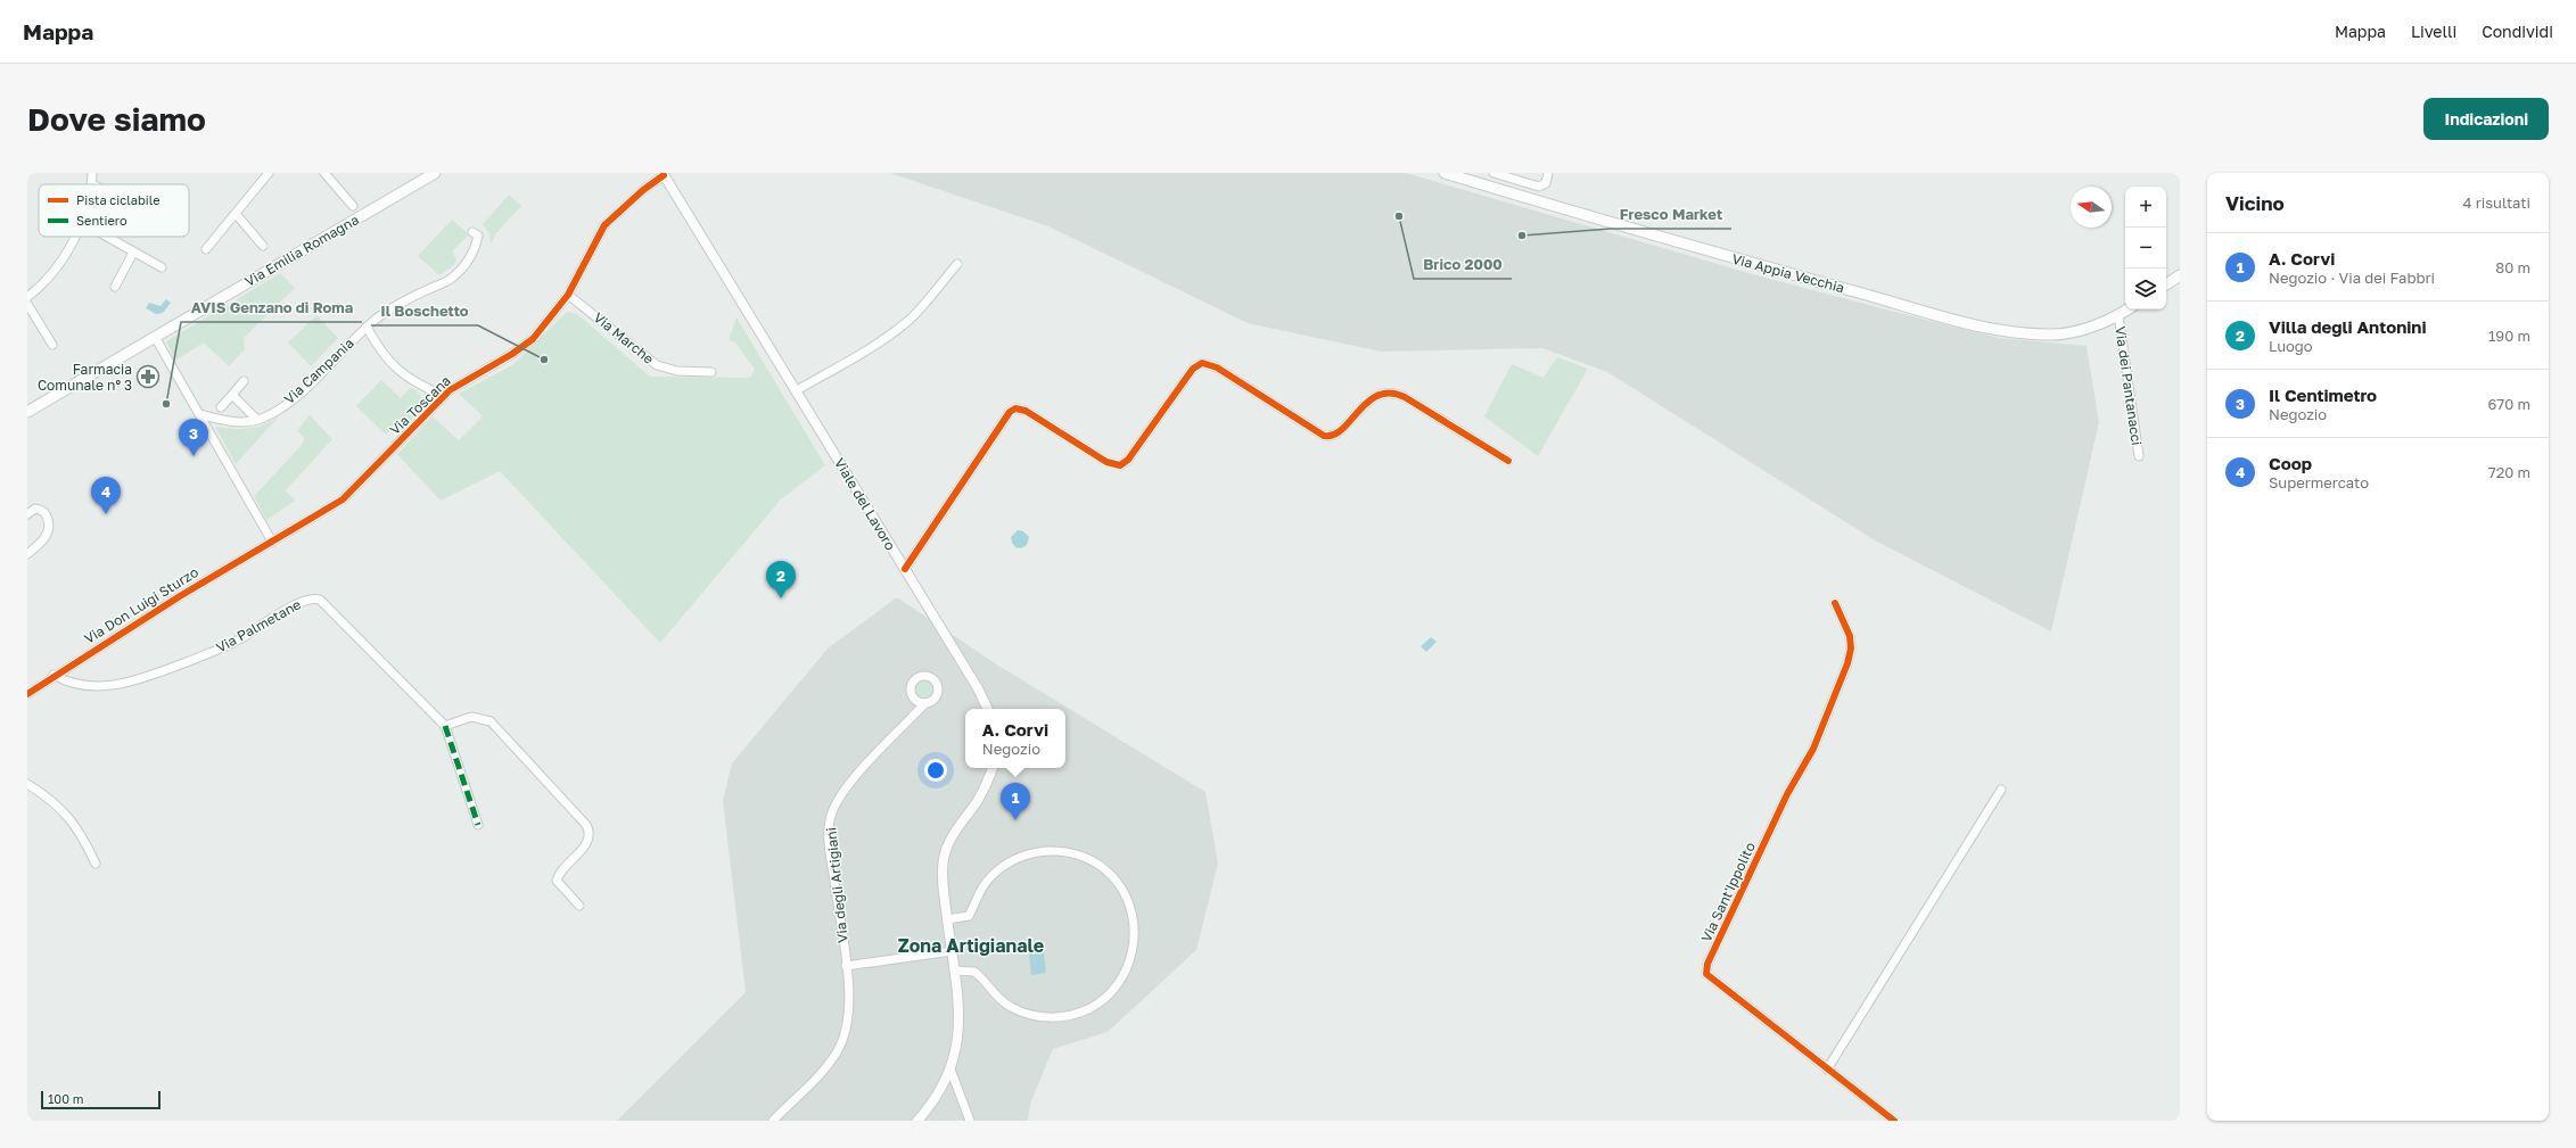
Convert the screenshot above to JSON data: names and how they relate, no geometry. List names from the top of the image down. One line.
{"streets":{"main road":["Via Emilia Romagna","Via Appia Vecchia"],"street":["Via Marche","Via Campania","Via dei Pantanacci","Via Toscana","Viale del Lavoro","Via Don Luigi Sturzo","Via Palmetane","Via degli Artigiani","Via Sant'Ippolito"]},"crossings":[["Via Appia Vecchia","Via dei Pantanacci"],["Via Marche","Via Toscana"],["Via Toscana","Viale del Lavoro"],["Via Toscana","Via Don Luigi Sturzo"],["Via Don Luigi Sturzo","Via Palmetane"]],"districts":["Zona Artigianale"],"places":{"other":["Brico 2000","Fresco Market","Il Boschetto","AVIS Genzano di Roma"],"pharmacy":["Farmacia Comunale nº 3"]},"legend":["Pista ciclabile","Sentiero"],"scale_bar":"100 m","north":"left","page":{"header":"Mappa","nav":["Mappa","Livelli","Condividi"],"buttons":"Indicazioni","title":"Dove siamo","heading":["Vicino","4 risultati"],"map_buttons":["+","−"],"list":[{"mark":"1","name":"A. Corvi","note":"Negozio · Via dei Fabbri","value":"80 m"},{"mark":"2","name":"Villa degli Antonini","note":"Luogo","value":"190 m"},{"mark":"3","name":"Il Centimetro","note":"Negozio","value":"670 m"},{"mark":"4","name":"Coop","note":"Supermercato","value":"720 m"}],"pins":["3","4","2","1"],"popup":["A. Corvi","Negozio"],"scale":"100 m"}}
